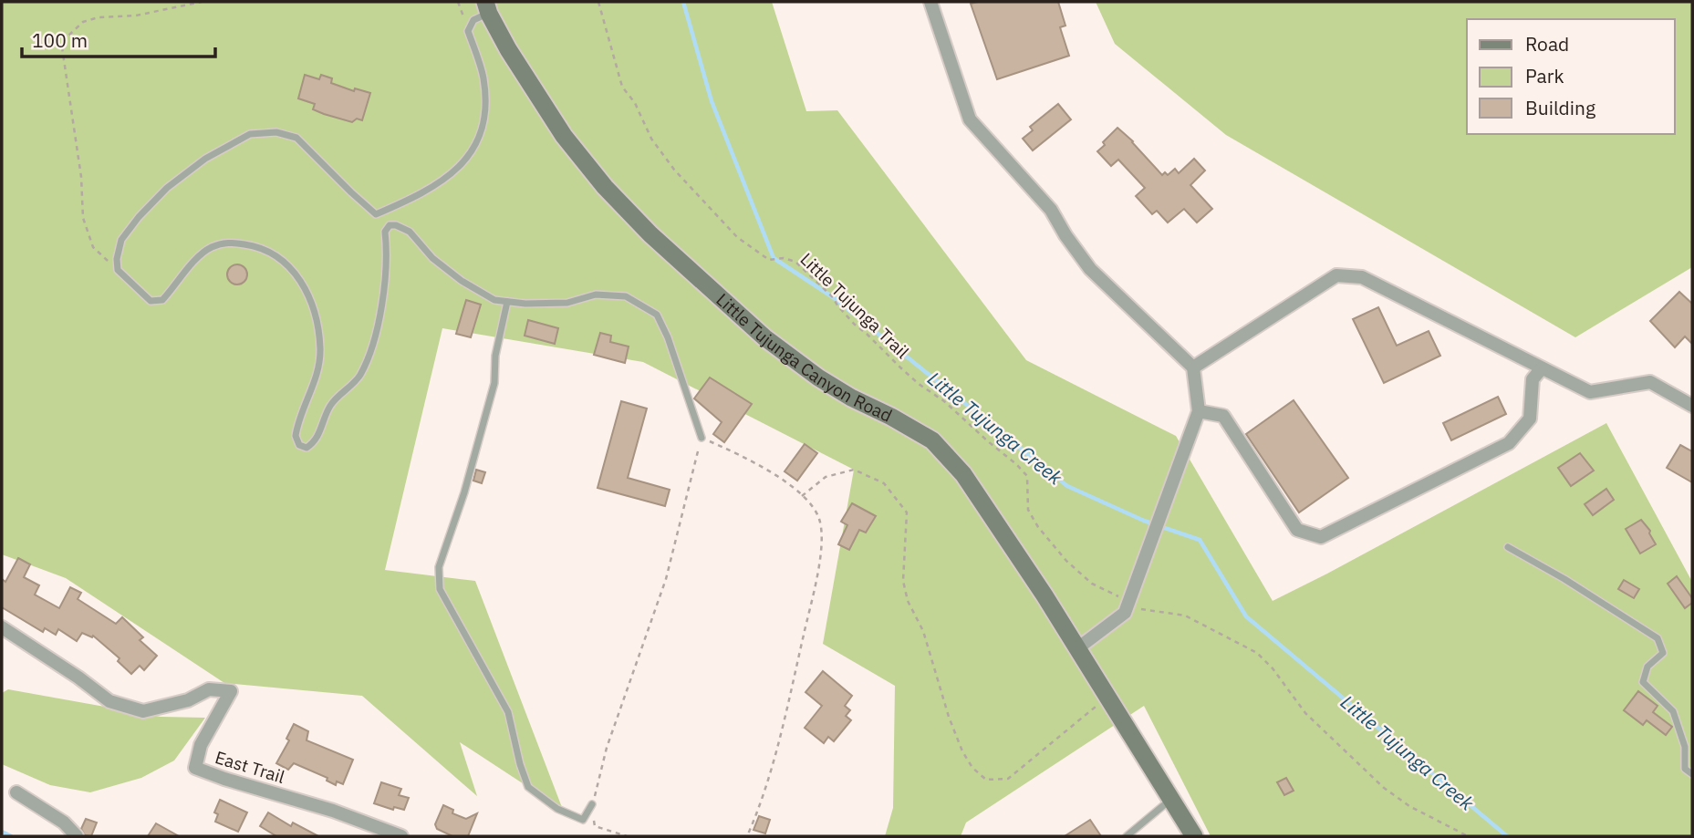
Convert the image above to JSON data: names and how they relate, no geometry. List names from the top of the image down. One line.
{"streets":{"main road":["Little Tujunga Canyon Road"],"street":["East Trail"],"path":["Little Tujunga Trail"]},"water":["Little Tujunga Creek"],"legend":["Road","Park","Building"],"scale_bar":"100 m"}
